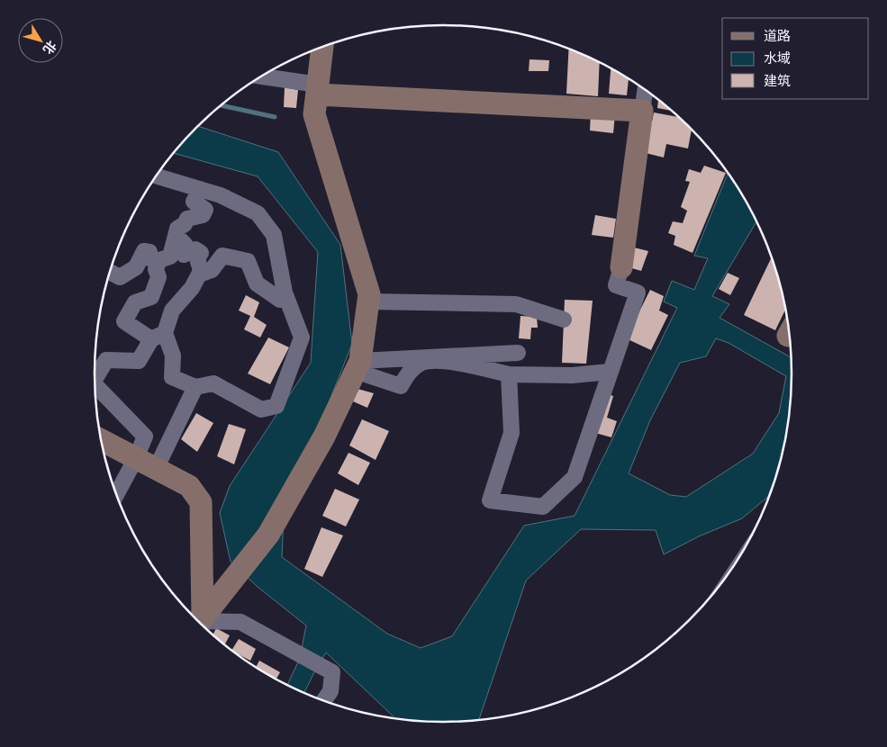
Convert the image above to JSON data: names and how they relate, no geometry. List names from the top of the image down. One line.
{"legend":["道路","水域","建筑"],"north":"bottom right"}
